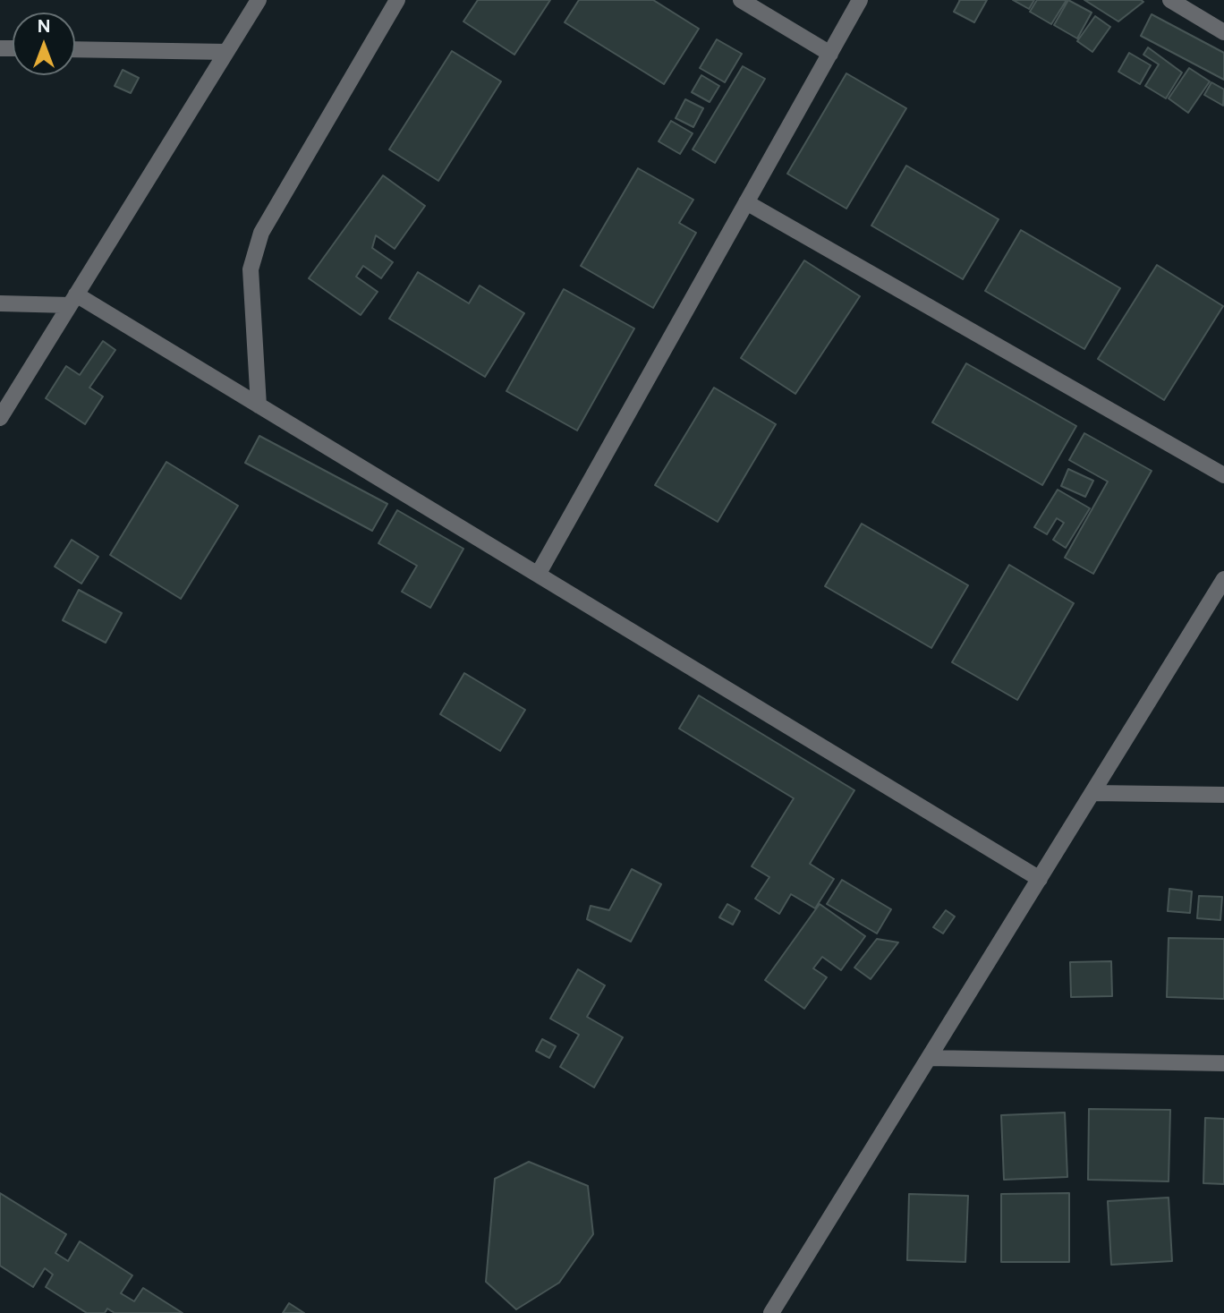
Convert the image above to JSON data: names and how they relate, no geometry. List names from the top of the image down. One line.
{"north":"top"}
